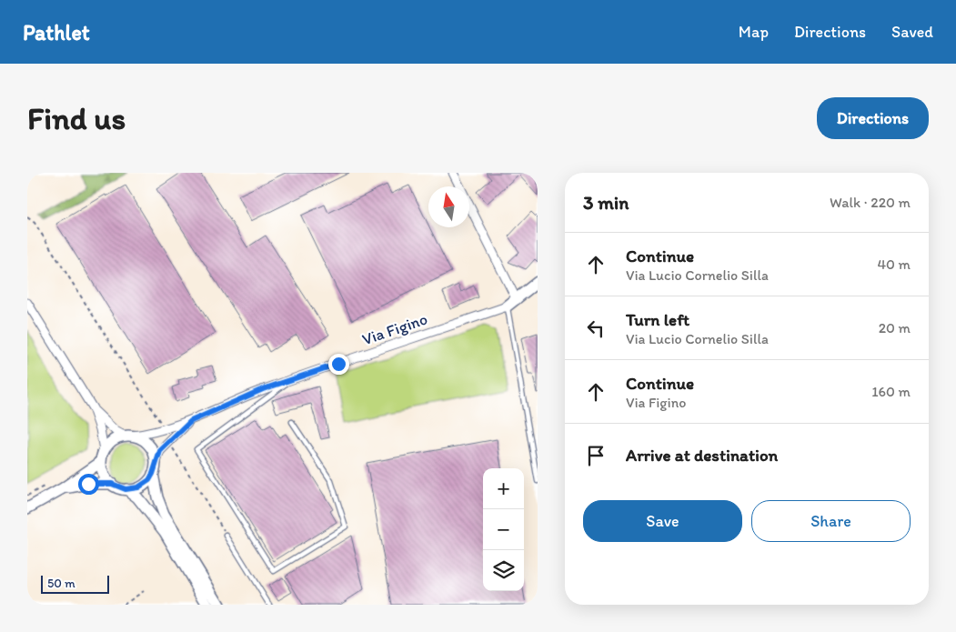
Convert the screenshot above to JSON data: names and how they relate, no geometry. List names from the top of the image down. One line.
{"streets":{"street":["Via Figino"]},"scale_bar":"50 m","north":"top","page":{"header":"Pathlet","nav":["Map","Directions","Saved"],"buttons":["Directions",["Save","Share"]],"title":"Find us","heading":["3 min","Walk · 220 m"],"list":[["Continue","Via Lucio Cornelio Silla","40 m"],["Turn left","Via Lucio Cornelio Silla","20 m"],["Continue","Via Figino","160 m"],"Arrive at destination"],"map_buttons":["+","−"],"scale":"50 m"}}
